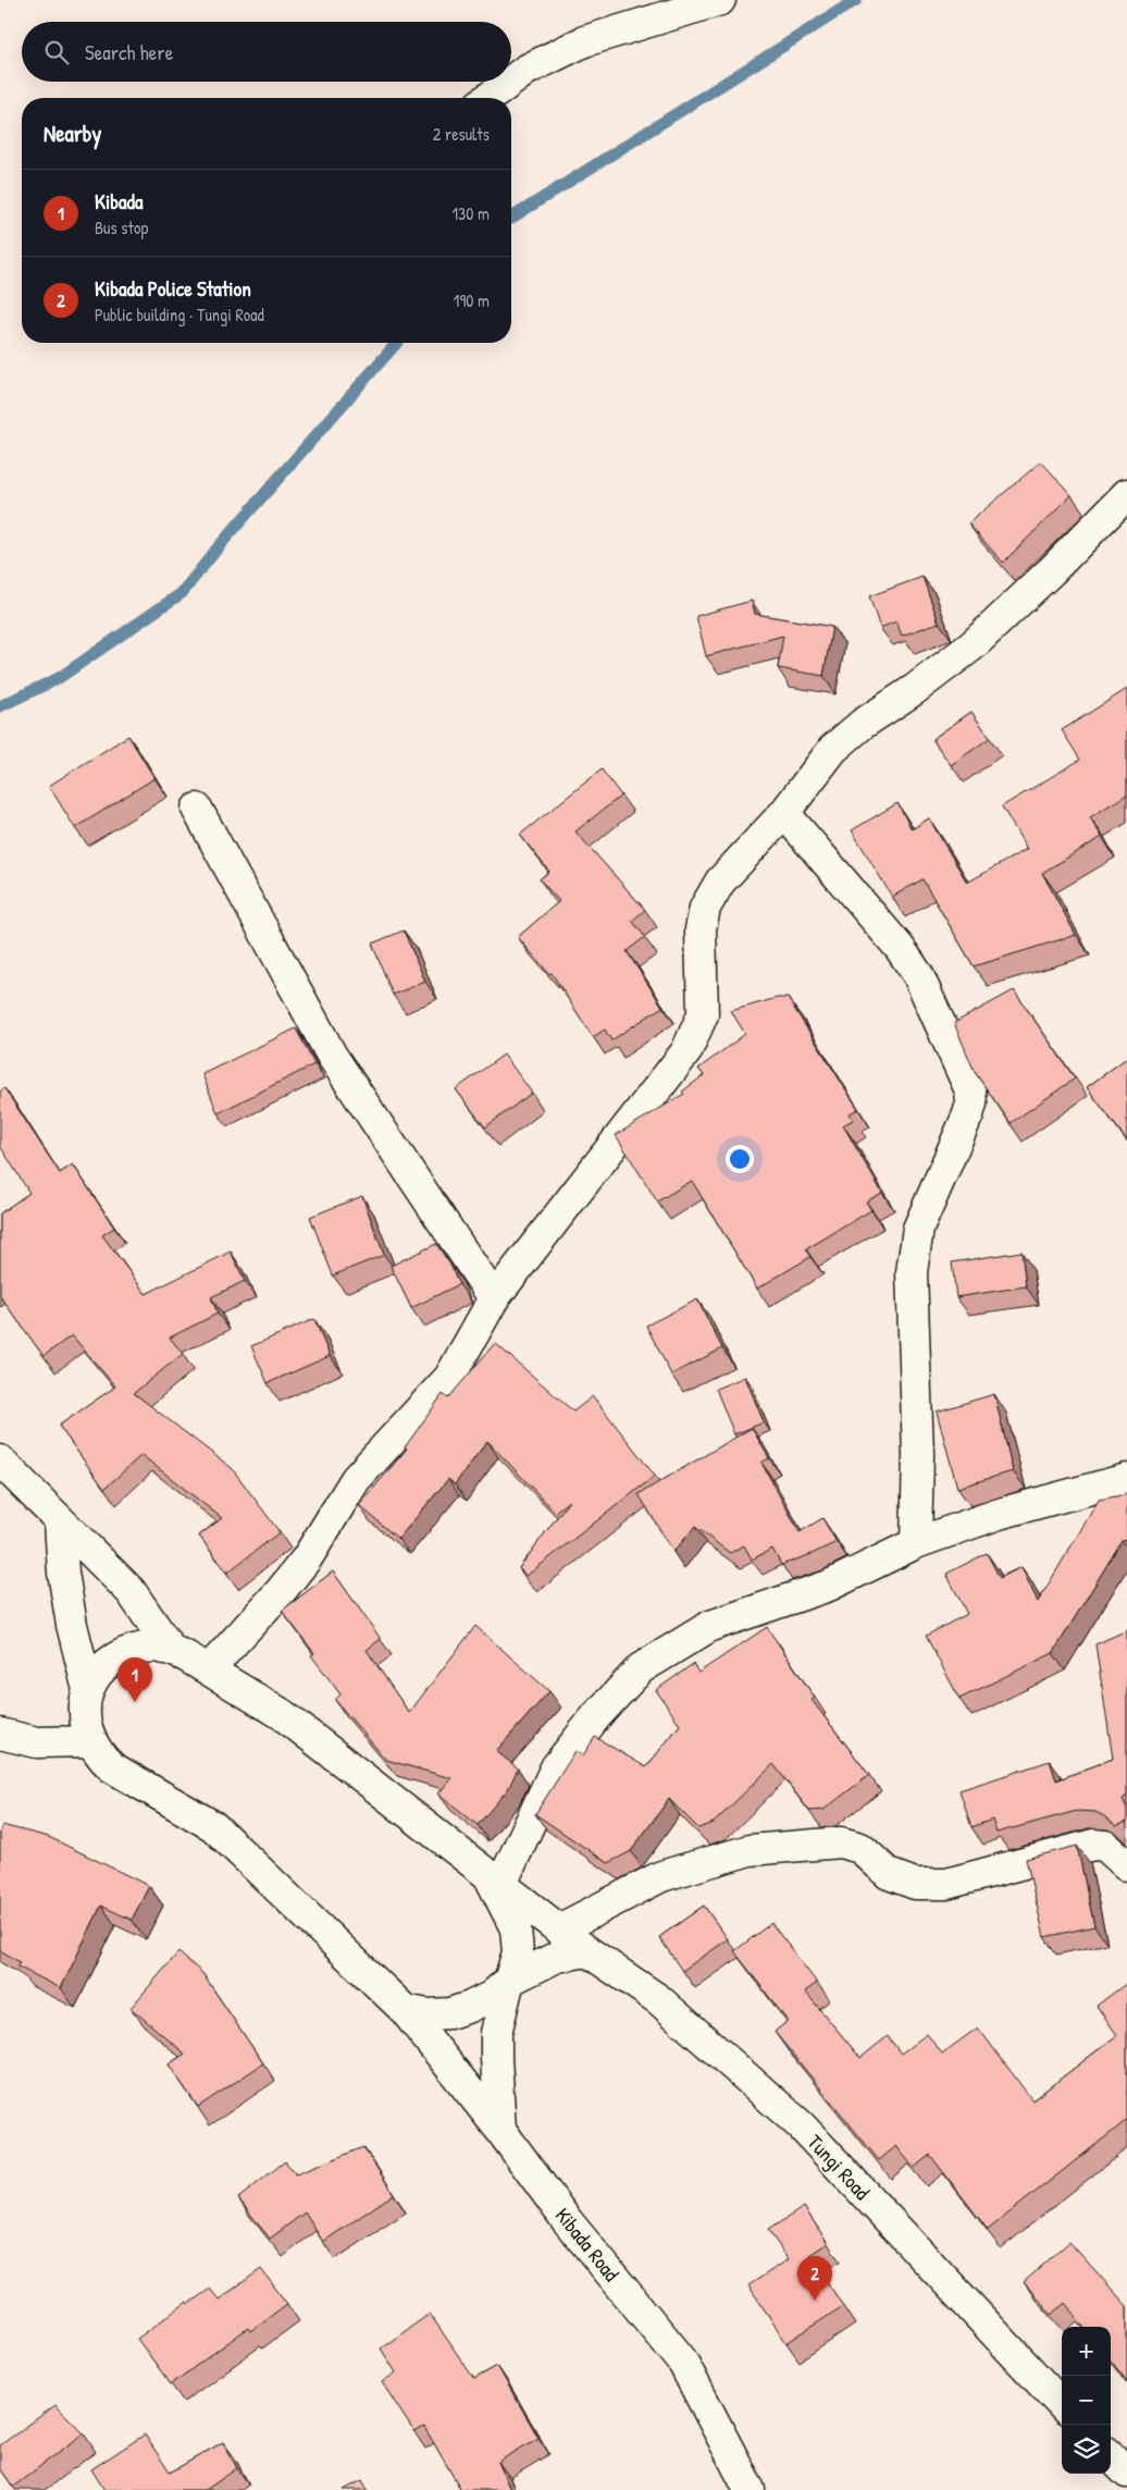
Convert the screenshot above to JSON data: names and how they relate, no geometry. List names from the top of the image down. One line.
{"streets":{"street":["Tungi Road","Kibada Road"]},"page":{"search":"Search here","heading":["Nearby","2 results"],"list":[{"mark":"1","name":"Kibada","note":"Bus stop","value":"130 m"},{"mark":"2","name":"Kibada Police Station","note":"Public building · Tungi Road","value":"190 m"}],"pins":["1","2"],"map_buttons":["+","−"]}}
